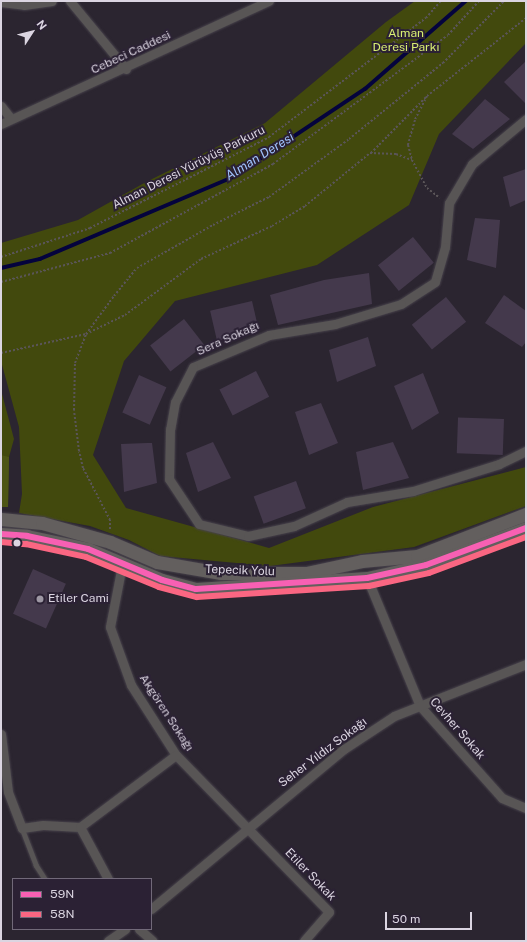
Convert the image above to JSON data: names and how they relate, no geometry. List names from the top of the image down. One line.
{"streets":{"main road":["Tepecik Yolu"],"street":["Cebeci Caddesi","Sera Sokağı","Akgören Sokağı","Cevher Sokak","Seher Yıldız Sokağı","Etiler Sokak"],"path":["Alman Deresi Yürüyüş Parkuru"]},"crossings":[["Tepecik Yolu","Akgören Sokağı"],["Tepecik Yolu","Cevher Sokak"],["Akgören Sokağı","Seher Yıldız Sokağı"],["Akgören Sokağı","Etiler Sokak"],["Cevher Sokak","Seher Yıldız Sokağı"],["Seher Yıldız Sokağı","Etiler Sokak"]],"water":["Alman Deresi"],"parks":["Alman Deresi Parkı"],"places":["Etiler Cami"],"lines":["transit line 59N","transit line 58N"],"legend":["59N","58N"],"scale_bar":"50 m","north":"top right"}
